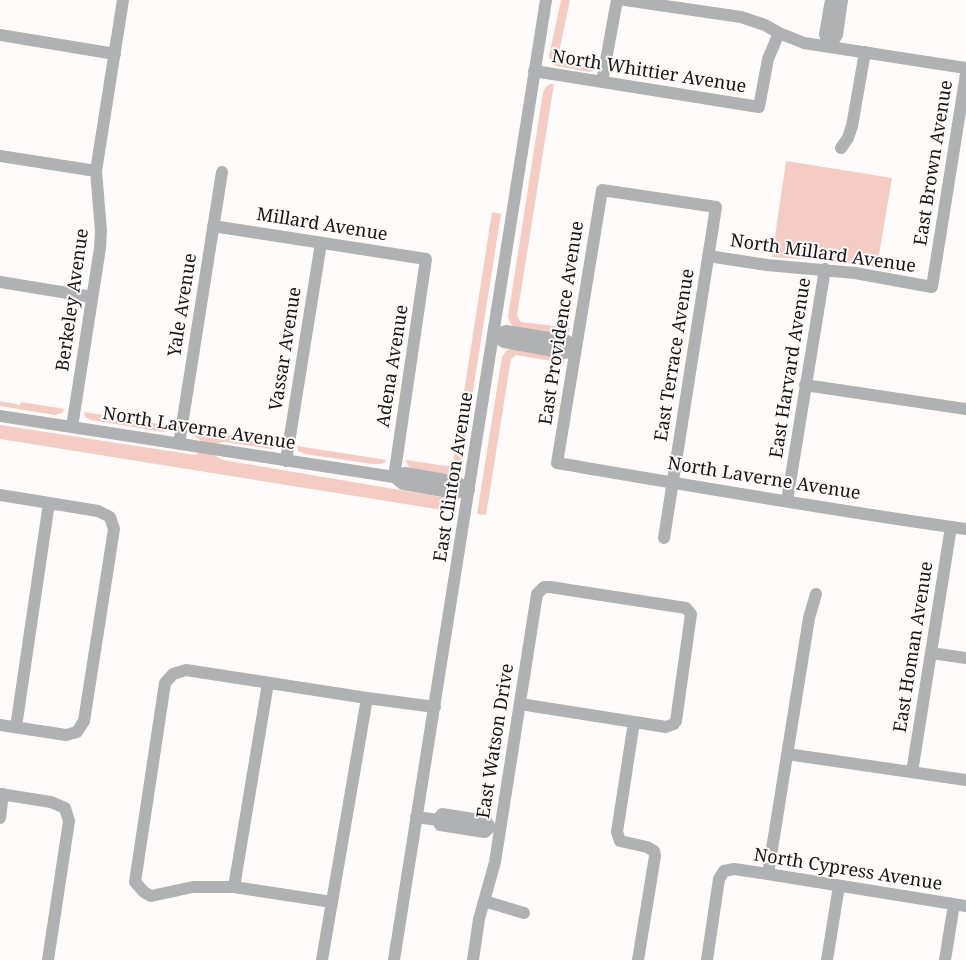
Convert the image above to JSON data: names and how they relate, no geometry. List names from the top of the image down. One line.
{"streets":{"street":["North Whittier Avenue","East Brown Avenue","Millard Avenue","North Millard Avenue","Berkeley Avenue","Yale Avenue","East Providence Avenue","Vassar Avenue","East Terrace Avenue","Adena Avenue","East Harvard Avenue","North Laverne Avenue","East Clinton Avenue","East Homan Avenue","East Watson Drive","North Cypress Avenue"]},"crossings":[["North Whittier Avenue","East Clinton Avenue"],["East Brown Avenue","North Millard Avenue"],["Millard Avenue","Yale Avenue"],["Millard Avenue","Vassar Avenue"],["Millard Avenue","Adena Avenue"],["North Millard Avenue","East Terrace Avenue"],["North Millard Avenue","East Harvard Avenue"],["Berkeley Avenue","North Laverne Avenue"],["Yale Avenue","North Laverne Avenue"],["East Providence Avenue","East Terrace Avenue"],["East Providence Avenue","North Laverne Avenue"],["Vassar Avenue","North Laverne Avenue"],["East Terrace Avenue","North Laverne Avenue"],["Adena Avenue","North Laverne Avenue"],["East Harvard Avenue","North Laverne Avenue"],["North Laverne Avenue","East Clinton Avenue"],["North Laverne Avenue","East Homan Avenue"]]}
